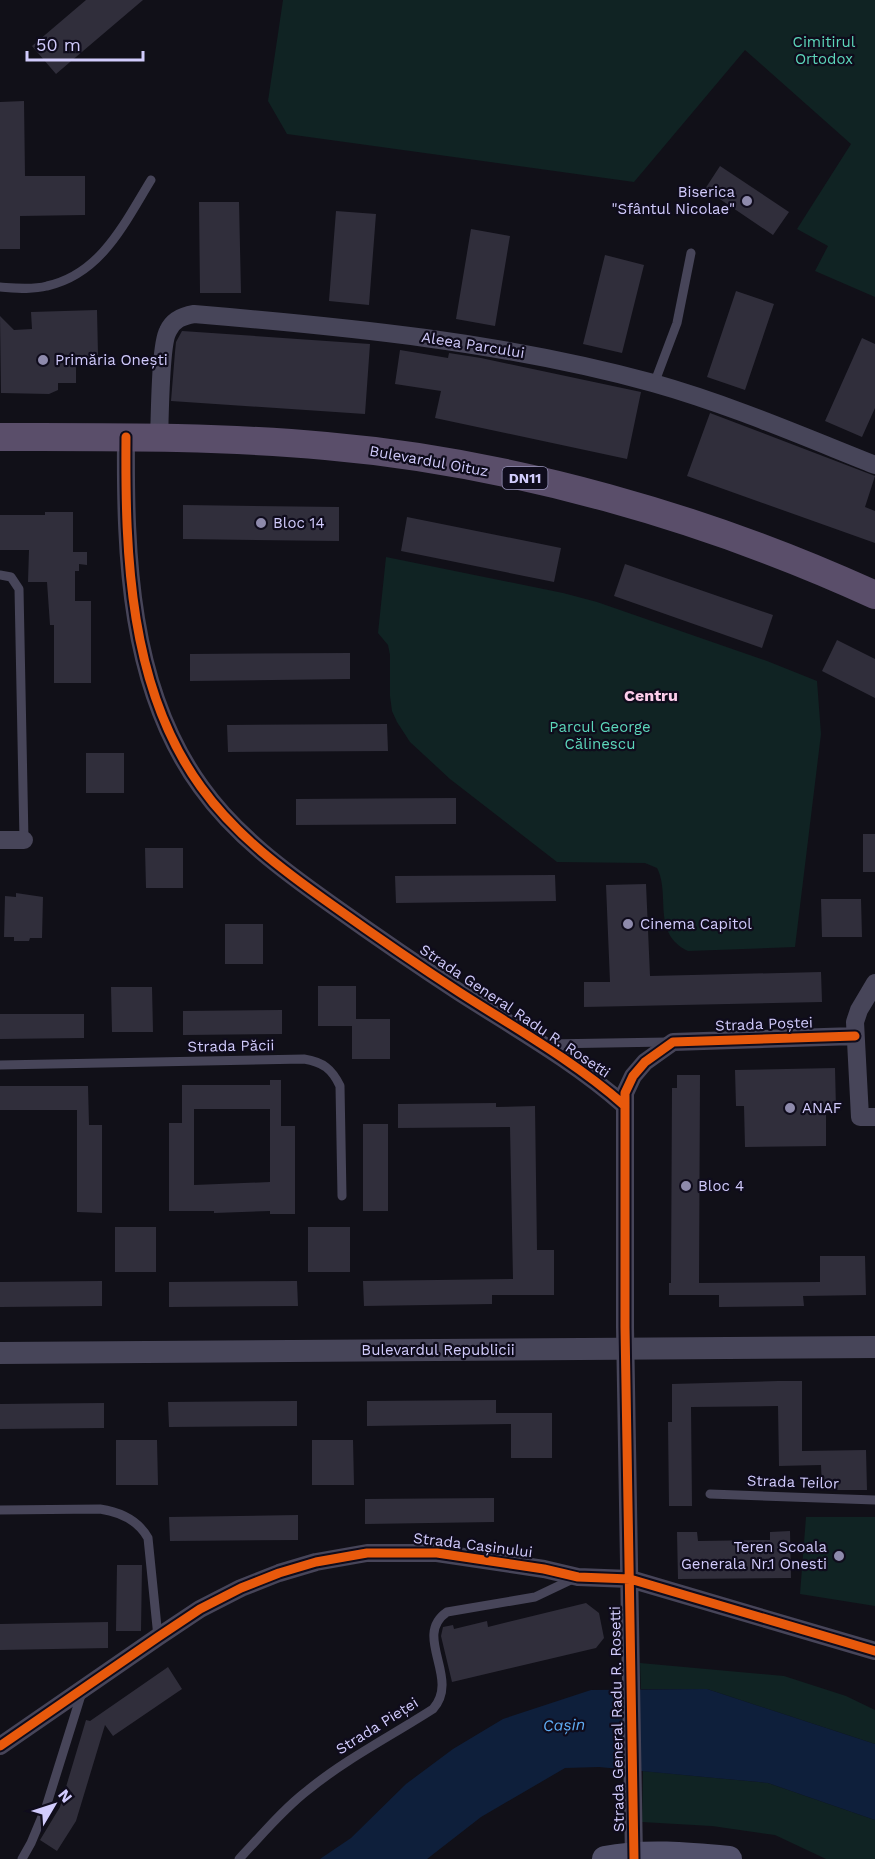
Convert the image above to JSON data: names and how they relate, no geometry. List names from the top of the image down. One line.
{"streets":{"main road":["Bulevardul Oituz","DN11"],"street":["Aleea Parcului","Strada General Radu R. Rosetti","Strada Poștei","Bulevardul Republicii","Strada Cașinului"],"lane":["Strada Păcii","Strada Teilor","Strada Pieței"]},"crossings":[["Aleea Parcului","Bulevardul Oituz"],["Bulevardul Oituz","Strada General Radu R. Rosetti"],["Strada General Radu R. Rosetti","Strada Poștei"],["Strada General Radu R. Rosetti","Bulevardul Republicii"],["Strada General Radu R. Rosetti","Strada Cașinului"],["Strada Cașinului","Strada Pieței"]],"districts":["Centru"],"water":["Cașin"],"parks":["Cimitirul Ortodox","Parcul George Călinescu"],"places":["Biserica \"Sfântul Nicolae\"","Primăria Onești","Bloc 14","Cinema Capitol","ANAF","Bloc 4","Teren Scoala Generala Nr.1 Onesti"],"scale_bar":"50 m","north":"top right"}
